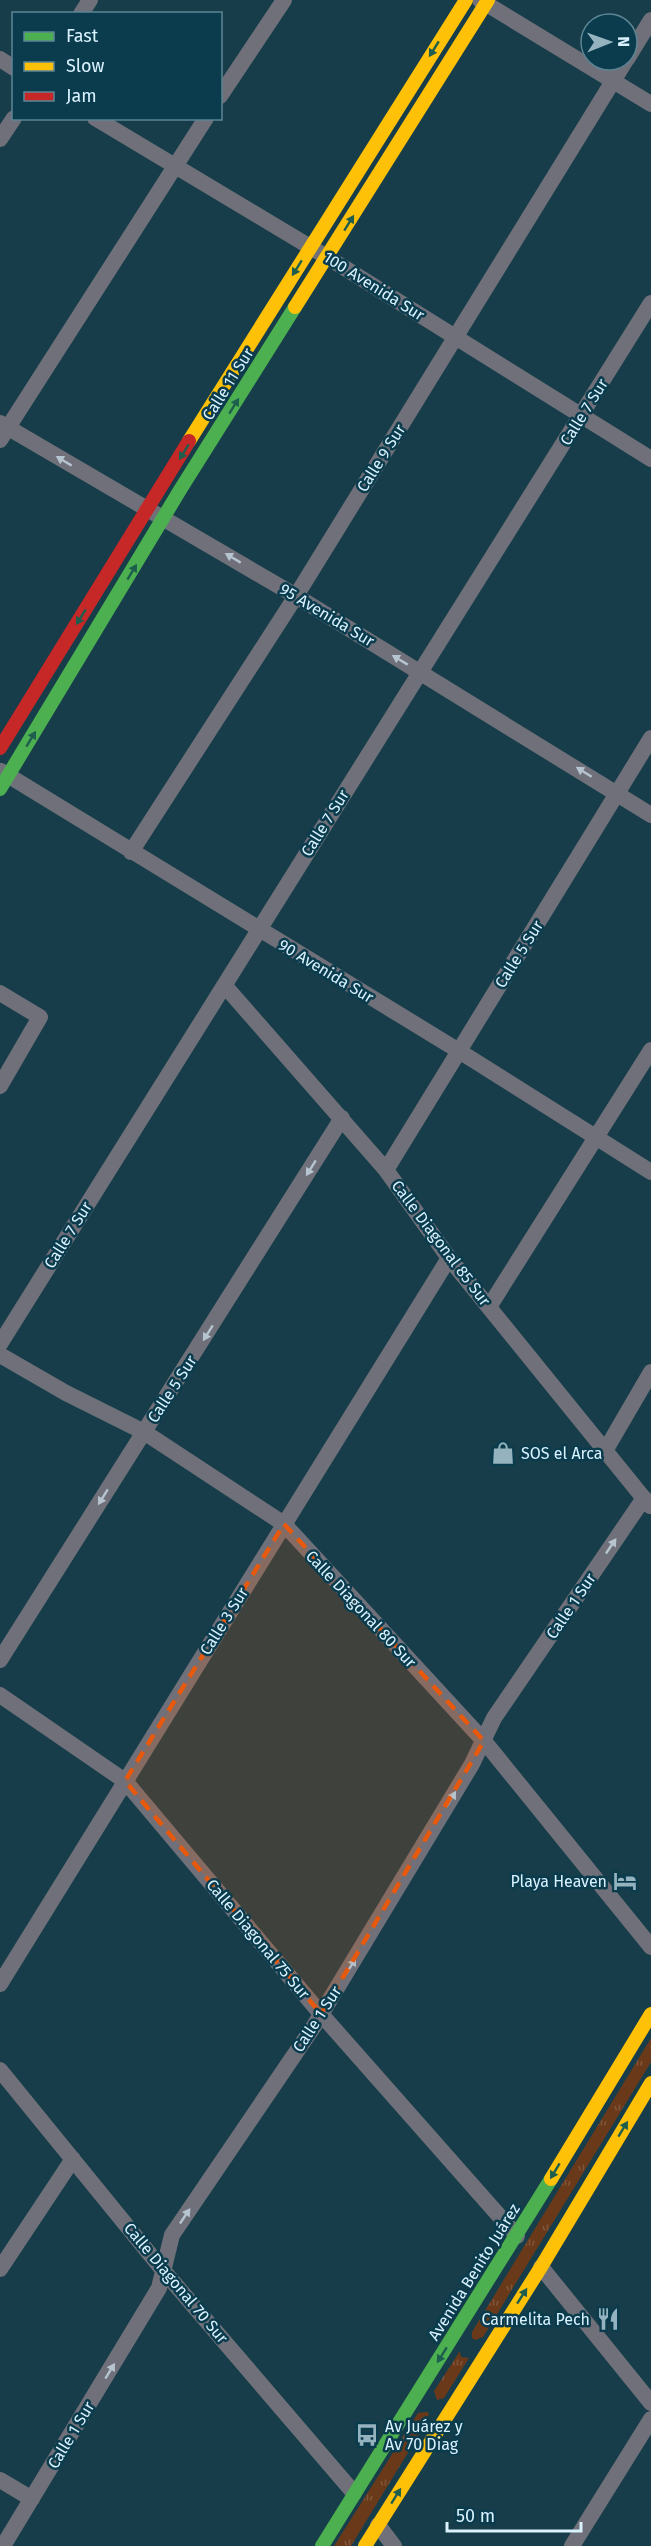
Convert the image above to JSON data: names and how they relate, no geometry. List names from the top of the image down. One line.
{"streets":{"main road":["Calle 11 Sur","Avenida Benito Juárez"],"street":["100 Avenida Sur","Calle 7 Sur","Calle 9 Sur","95 Avenida Sur","Calle 5 Sur","90 Avenida Sur","Calle Diagonal 85 Sur","Calle 1 Sur","Calle Diagonal 80 Sur","Calle 3 Sur","Calle Diagonal 75 Sur","Calle Diagonal 70 Sur"]},"crossings":[["100 Avenida Sur","Calle 11 Sur"],["100 Avenida Sur","Calle 7 Sur"],["100 Avenida Sur","Calle 9 Sur"],["Calle 11 Sur","95 Avenida Sur"],["Calle 11 Sur","90 Avenida Sur"],["Calle 7 Sur","95 Avenida Sur"],["Calle 7 Sur","90 Avenida Sur"],["Calle 7 Sur","Calle Diagonal 85 Sur"],["Calle 9 Sur","95 Avenida Sur"],["Calle 9 Sur","90 Avenida Sur"],["95 Avenida Sur","Calle 5 Sur"],["Calle 5 Sur","90 Avenida Sur"],["Calle 5 Sur","Calle Diagonal 85 Sur"],["Calle 5 Sur","Calle Diagonal 80 Sur"],["Calle Diagonal 85 Sur","Calle 1 Sur"],["Calle Diagonal 85 Sur","Calle 3 Sur"],["Calle 1 Sur","Calle Diagonal 80 Sur"],["Calle 1 Sur","Calle Diagonal 75 Sur"],["Calle 1 Sur","Calle Diagonal 70 Sur"],["Calle Diagonal 80 Sur","Calle 3 Sur"],["Calle 3 Sur","Calle Diagonal 75 Sur"],["Calle Diagonal 75 Sur","Avenida Benito Juárez"],["Avenida Benito Juárez","Calle Diagonal 70 Sur"]],"one_way":["95 Avenida Sur","Calle 5 Sur","Calle 1 Sur"],"places":{"shop":["SOS el Arca"],"hotel":["Playa Heaven"],"restaurant":["Carmelita Pech"],"bus stop":["Av Juárez y Av 70 Diag"]},"legend":["Fast","Slow","Jam"],"scale_bar":"50 m","north":"right"}
